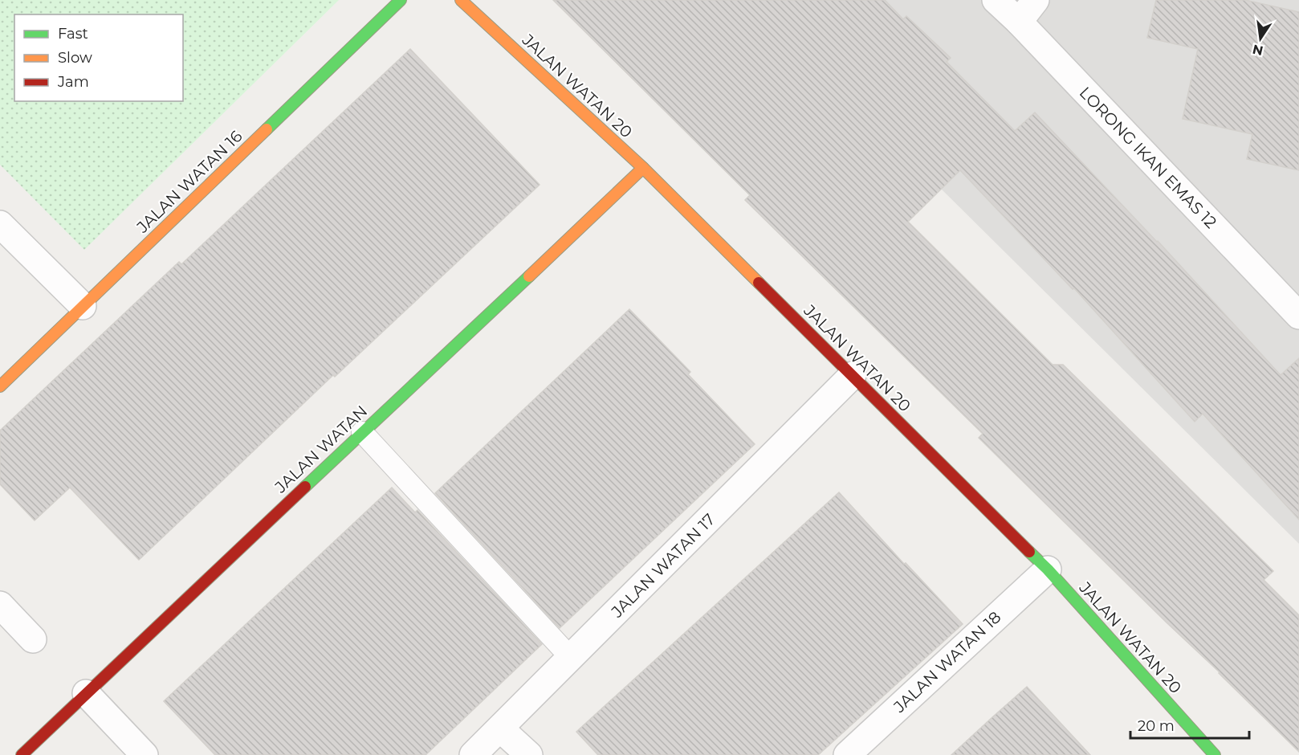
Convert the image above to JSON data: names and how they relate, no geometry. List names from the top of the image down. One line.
{"streets":{"street":["JALAN WATAN 20","LORONG IKAN EMAS 12","JALAN WATAN 16","JALAN WATAN","JALAN WATAN 17","JALAN WATAN 18"]},"crossings":[["JALAN WATAN 20","JALAN WATAN"],["JALAN WATAN 20","JALAN WATAN 17"],["JALAN WATAN 20","JALAN WATAN 18"]],"legend":["Fast","Slow","Jam"],"scale_bar":"20 m","north":"bottom"}
